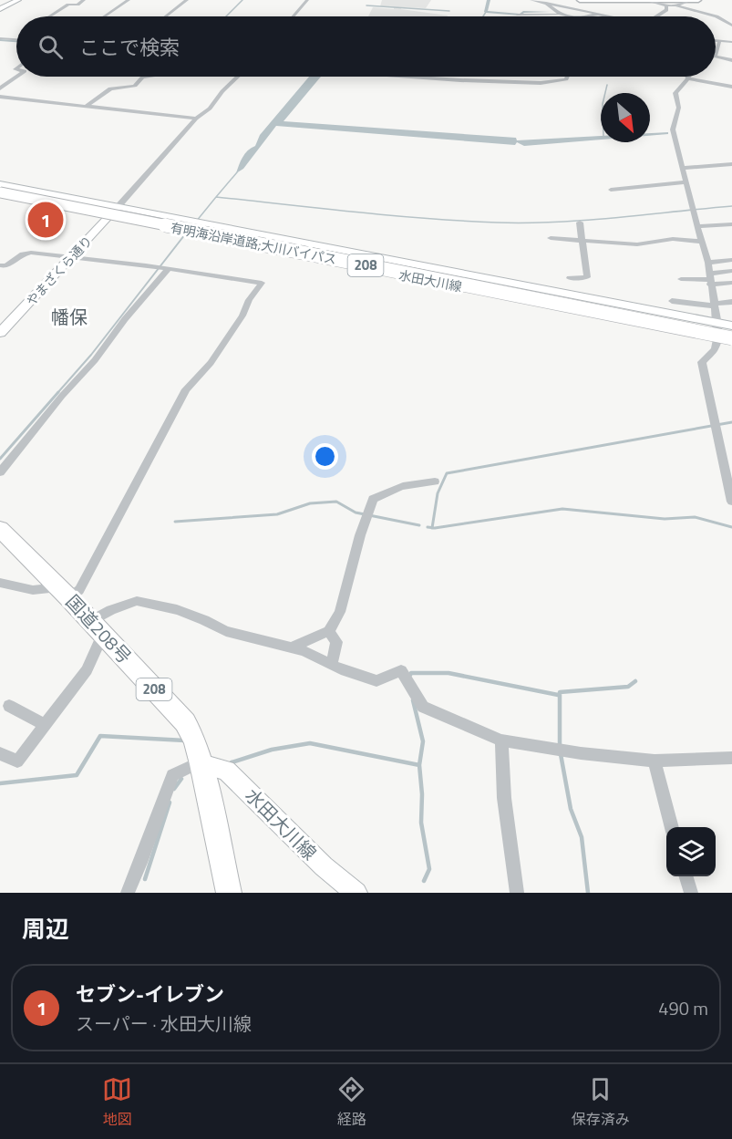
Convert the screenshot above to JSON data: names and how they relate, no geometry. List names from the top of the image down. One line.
{"streets":{"highway":["有明海沿岸道路;大川バイパス","208","国道208号"],"main road":["やまざくら通り","水田大川線"]},"crossings":[["有明海沿岸道路;大川バイパス","水田大川線"],["やまざくら通り","水田大川線"],["水田大川線","国道208号"]],"districts":["幡保"],"north":"bottom right","page":{"search":"ここで検索","pins":"1","heading":"周辺","list":[{"mark":"1","name":"セブン-イレブン","note":"スーパー · 水田大川線","value":"490 m"}],"nav":["地図","経路","保存済み"]}}
